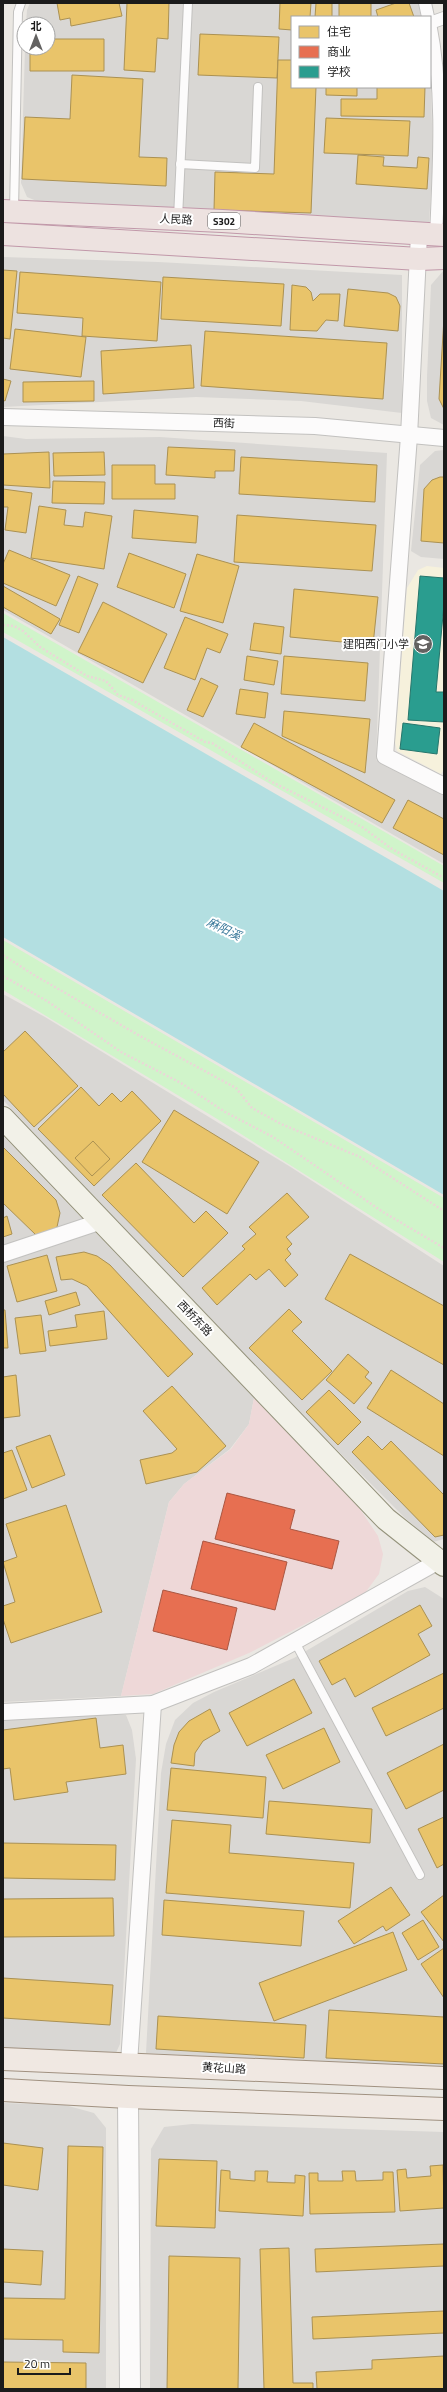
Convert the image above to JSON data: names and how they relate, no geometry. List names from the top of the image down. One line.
{"streets":{"highway":["人民路","S302"],"main road":["西桥东路","黄花山路"],"street":["西街"]},"water":["麻阳溪"],"places":{"school or university":["建阳西门小学"]},"legend":["住宅","商业","学校"],"scale_bar":"20 m","north":"top"}
